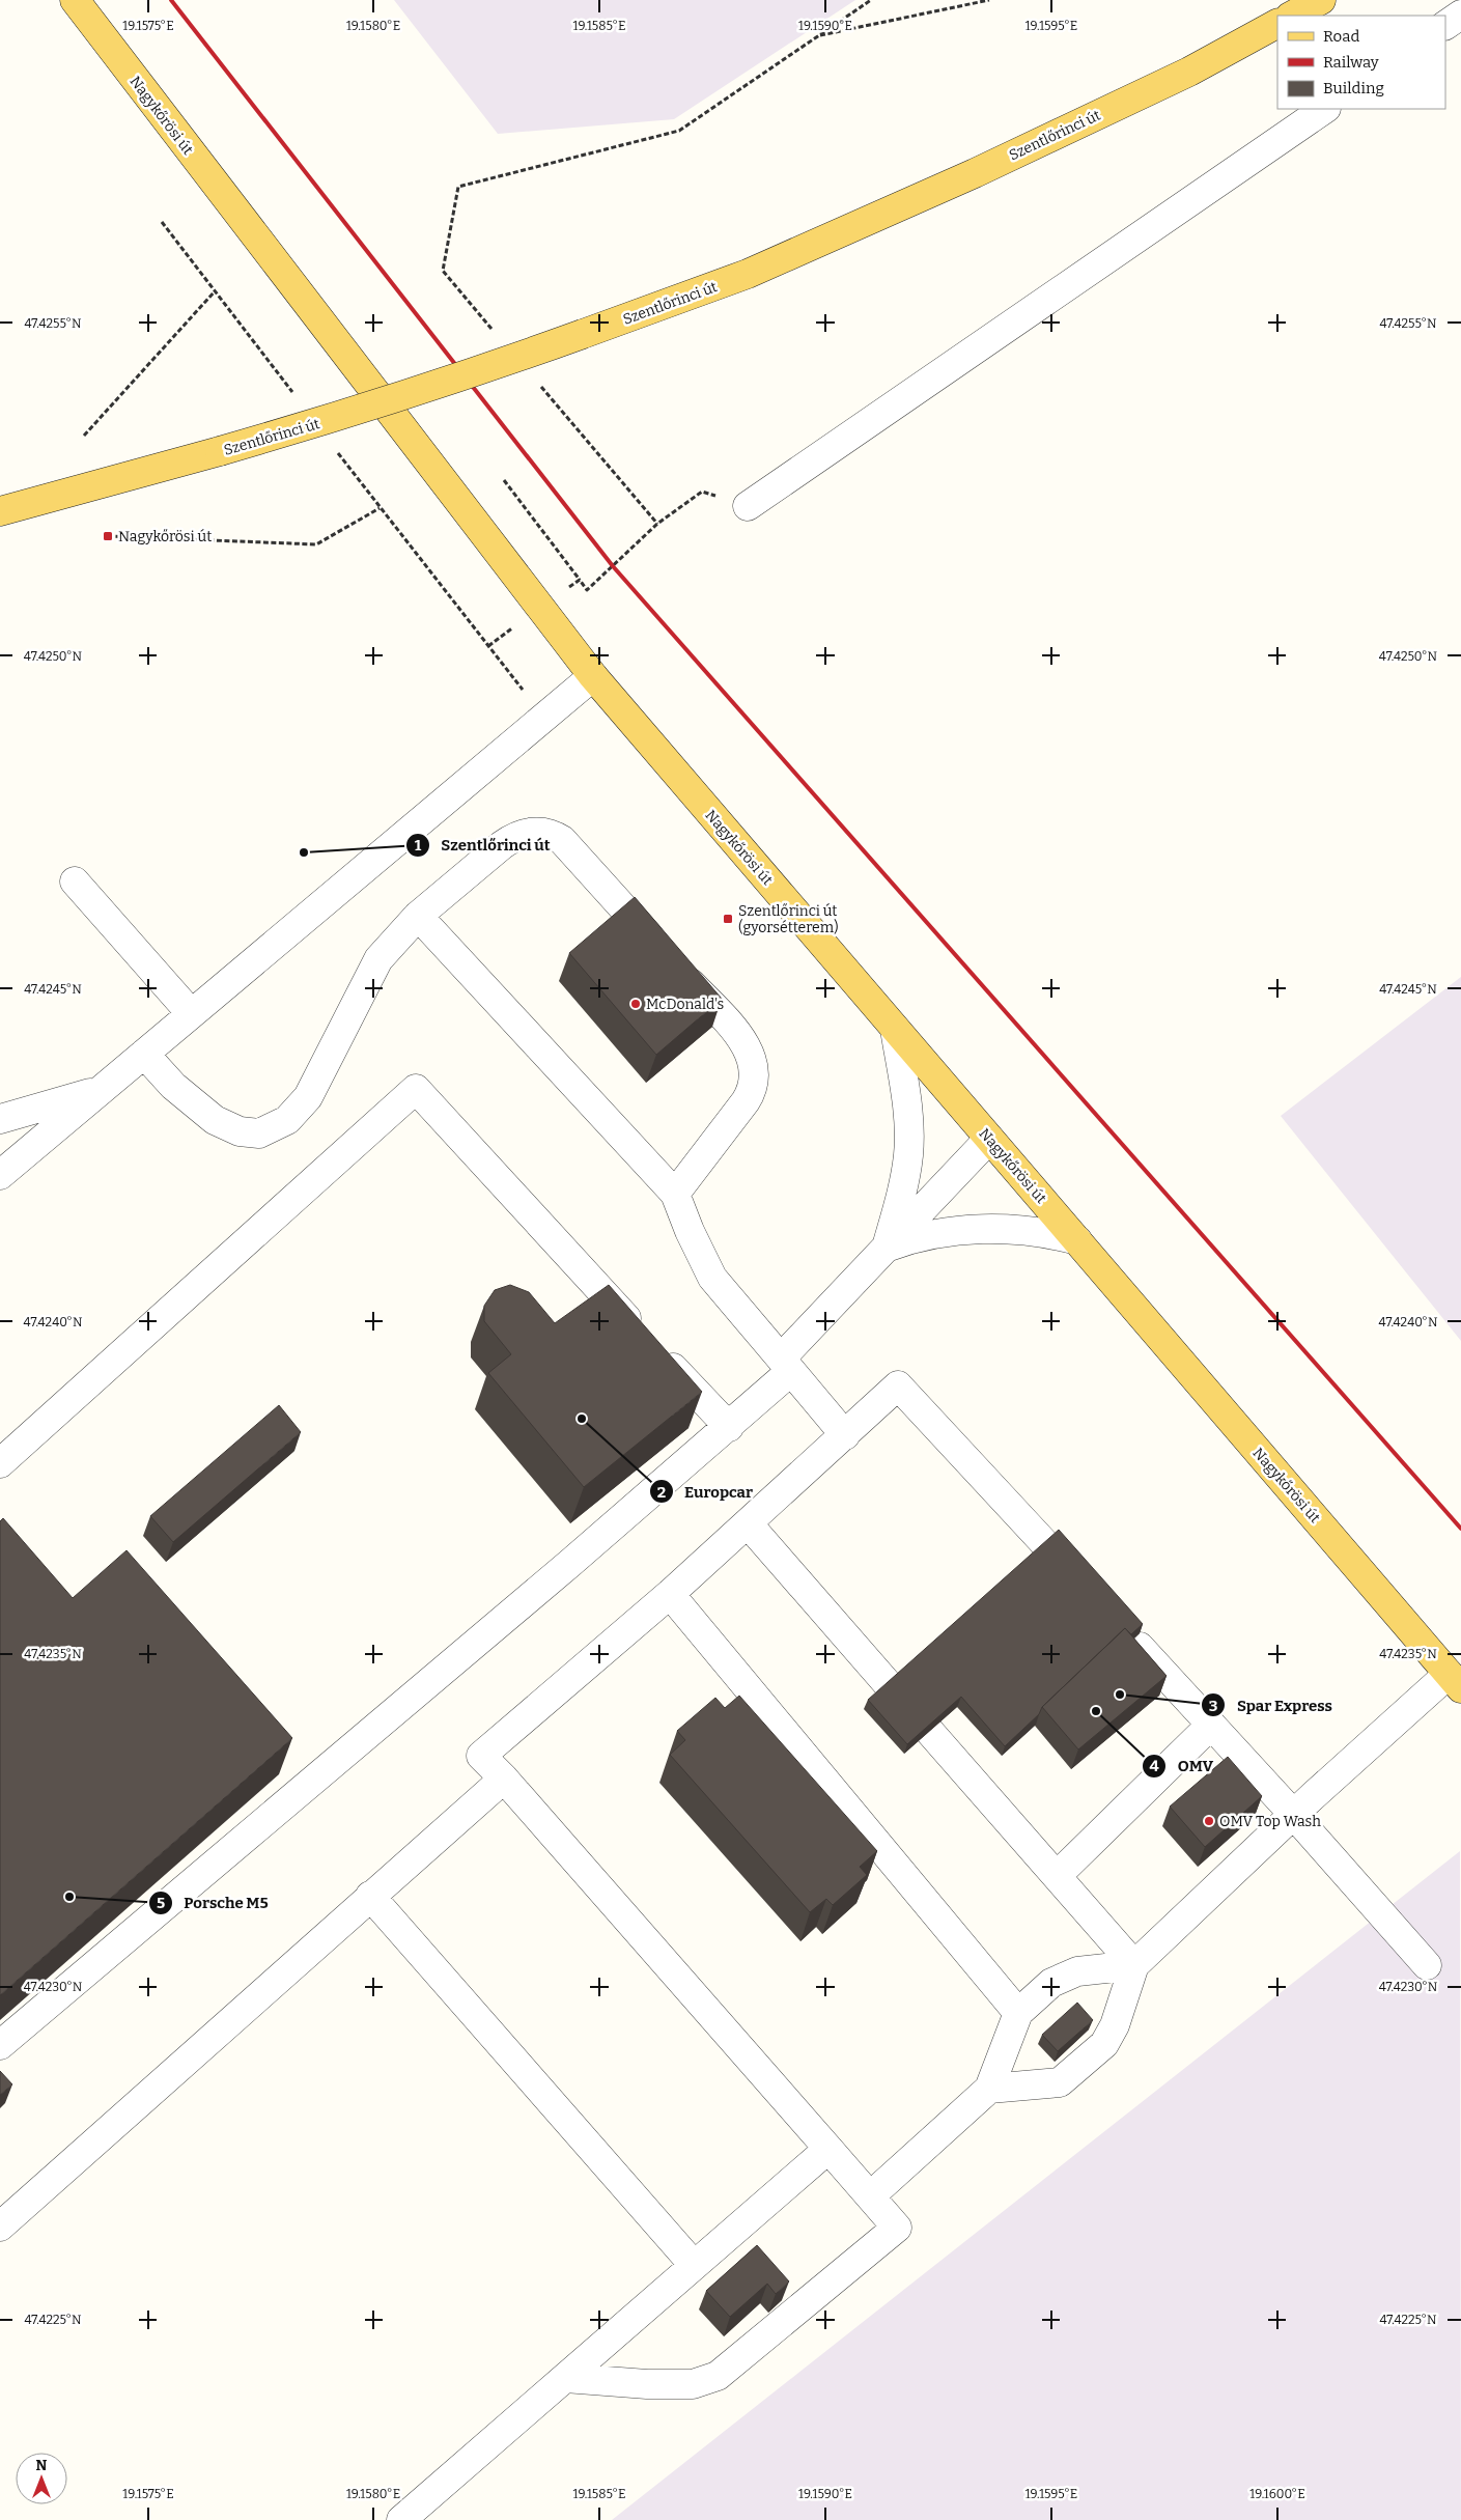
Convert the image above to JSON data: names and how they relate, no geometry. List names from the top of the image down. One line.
{"streets":{"main road":["Nagykőrösi út","Szentlőrinci út"]},"places":{"transit":["Nagykőrösi út","Szentlőrinci út (gyorsétterem)"],"other":["Szentlőrinci út","McDonald's","Europcar","Spar Express","OMV","OMV Top Wash","Porsche M5"]},"legend":["Road","Railway","Building"],"north":"top","coordinates":["19.1575°E","19.1580°E","19.1585°E","19.1590°E","19.1595°E","47.4255°N","47.4250°N","47.4245°N","47.4240°N","47.4235°N","47.4230°N","47.4225°N","19.1600°E"]}
